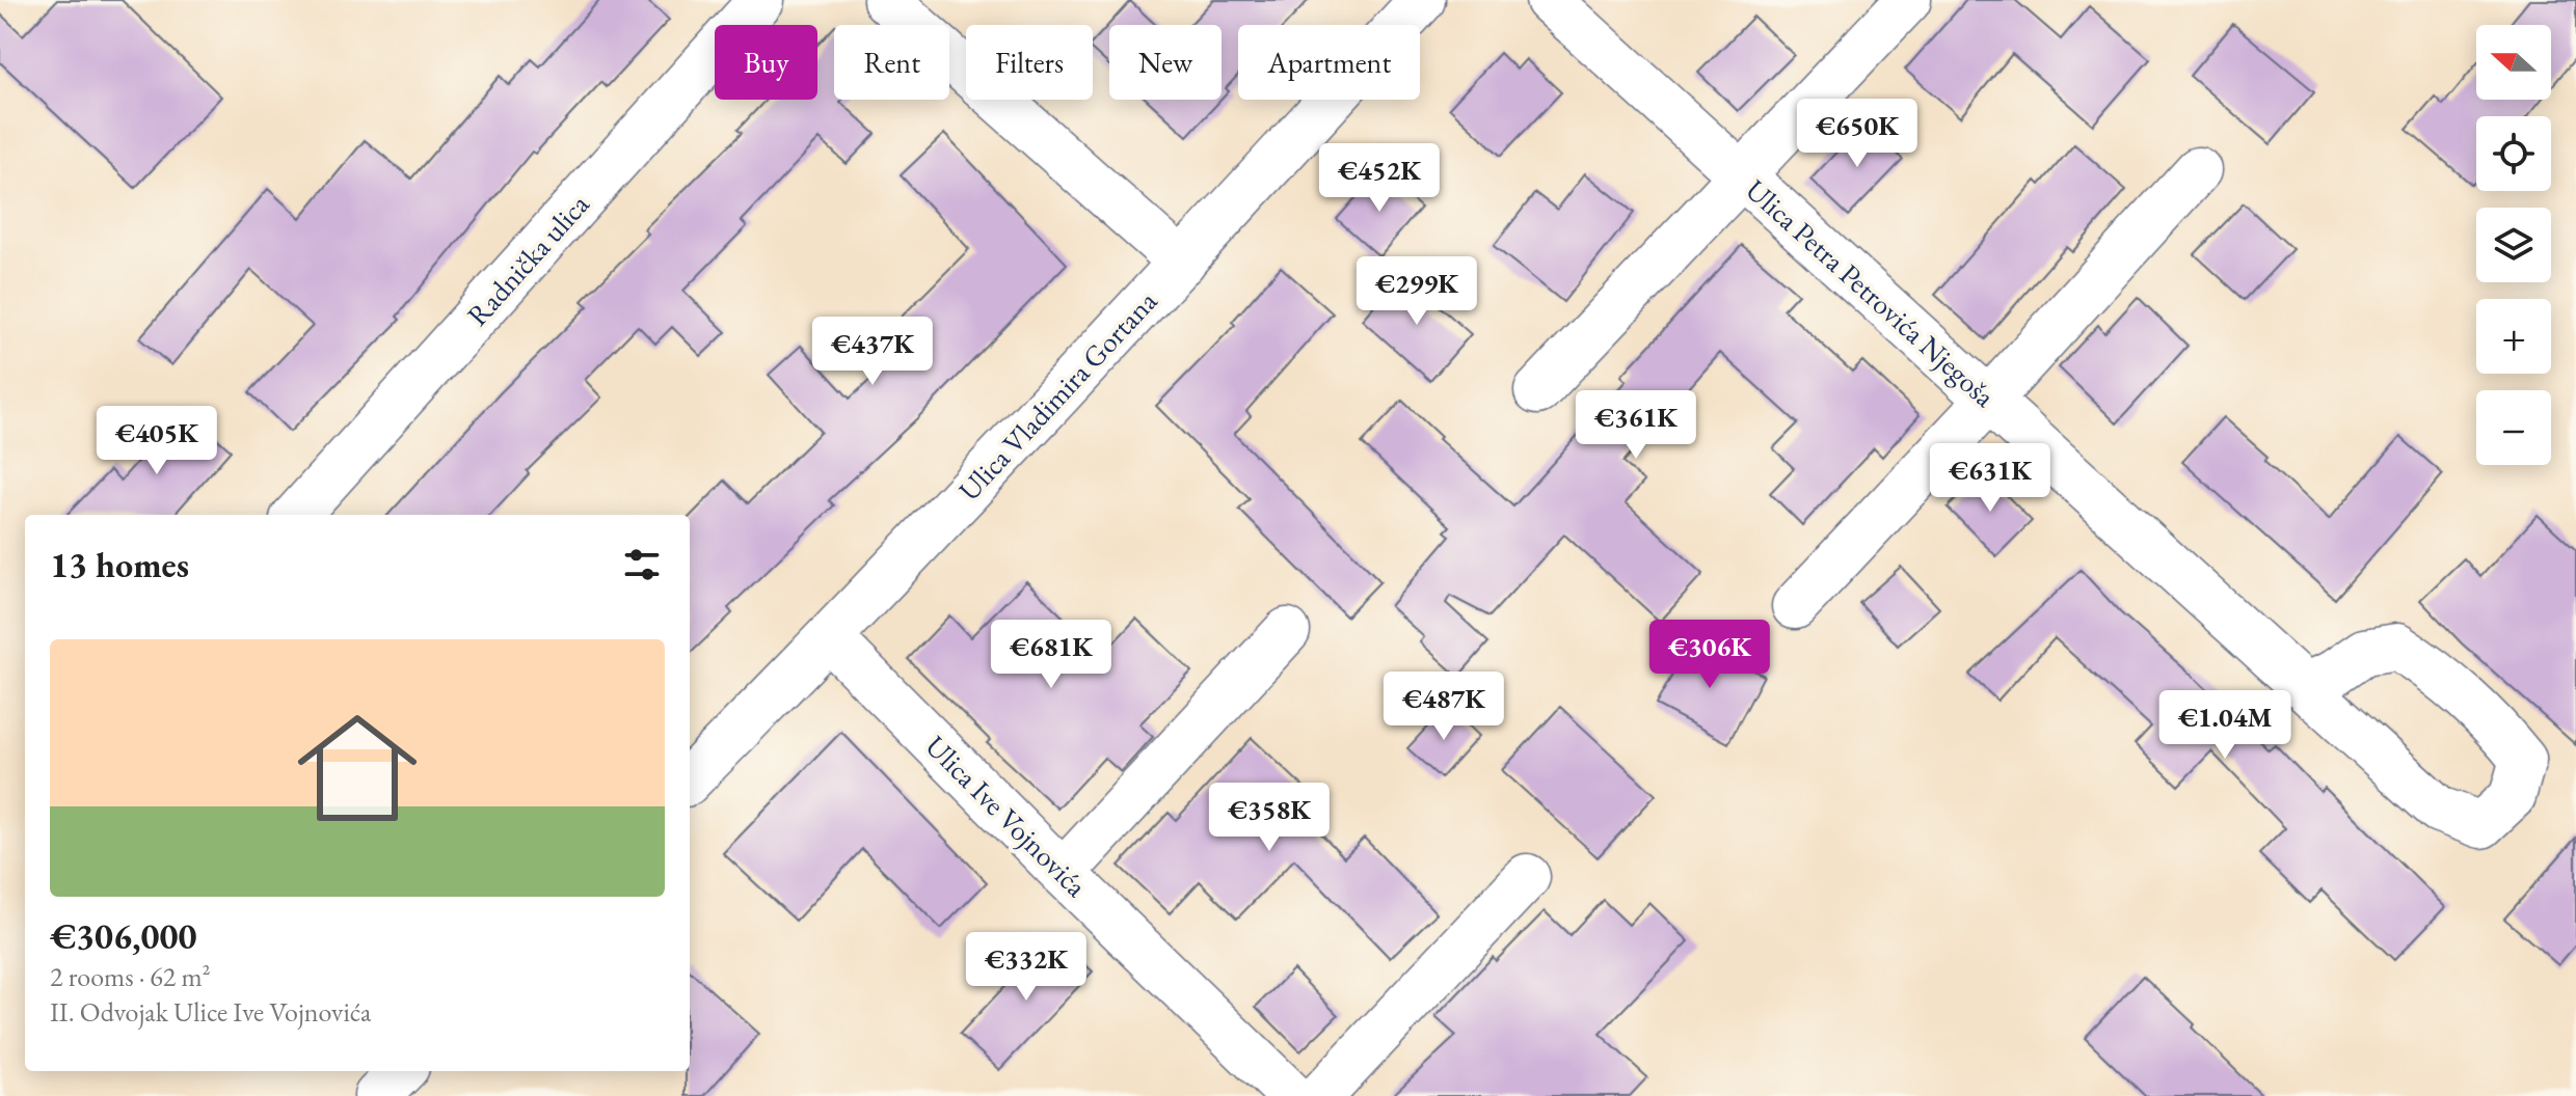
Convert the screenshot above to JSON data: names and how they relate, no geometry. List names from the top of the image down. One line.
{"streets":{"street":["Radnička ulica","Ulica Petra Petrovića Njegoša","Ulica Vladimira Gortana","Ulica Ive Vojnovića"]},"crossings":[["Ulica Vladimira Gortana","Ulica Ive Vojnovića"]],"north":"left","page":{"map_buttons":["+","−"],"chip":["Buy","Rent","Filters","New","Apartment"],"price":["€650K","€452K","€299K","€437K","€361K","€405K","€631K","€681K","€306K","€487K","€1.04M","€358K","€332K"],"heading":"13 homes","list":[{"name":"€306,000","note":"2 rooms · 62 m² · II. Odvojak Ulice Ive Vojnovića"}]}}
